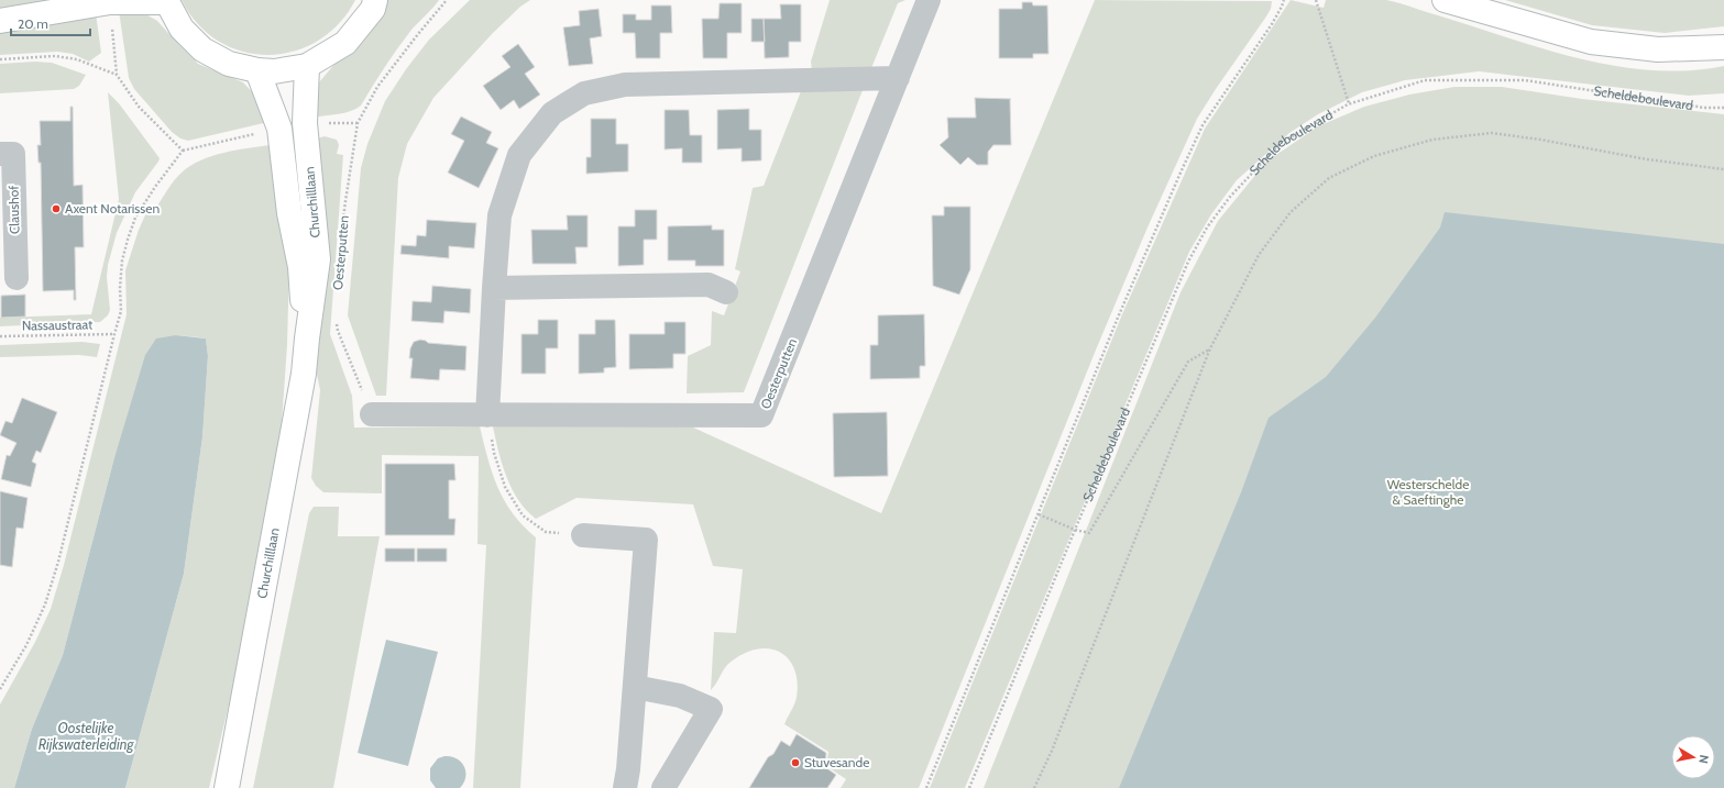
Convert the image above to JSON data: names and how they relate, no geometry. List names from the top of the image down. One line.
{"streets":{"main road":["Churchilllaan"],"street":["Claushof","Oesterputten"],"path":["Scheldeboulevard","Nassaustraat"]},"water":["Oostelijke Rijkswaterleiding"],"parks":["Westerschelde & Saeftinghe"],"places":["Axent Notarissen","Stuvesande"],"scale_bar":"20 m","north":"right"}
